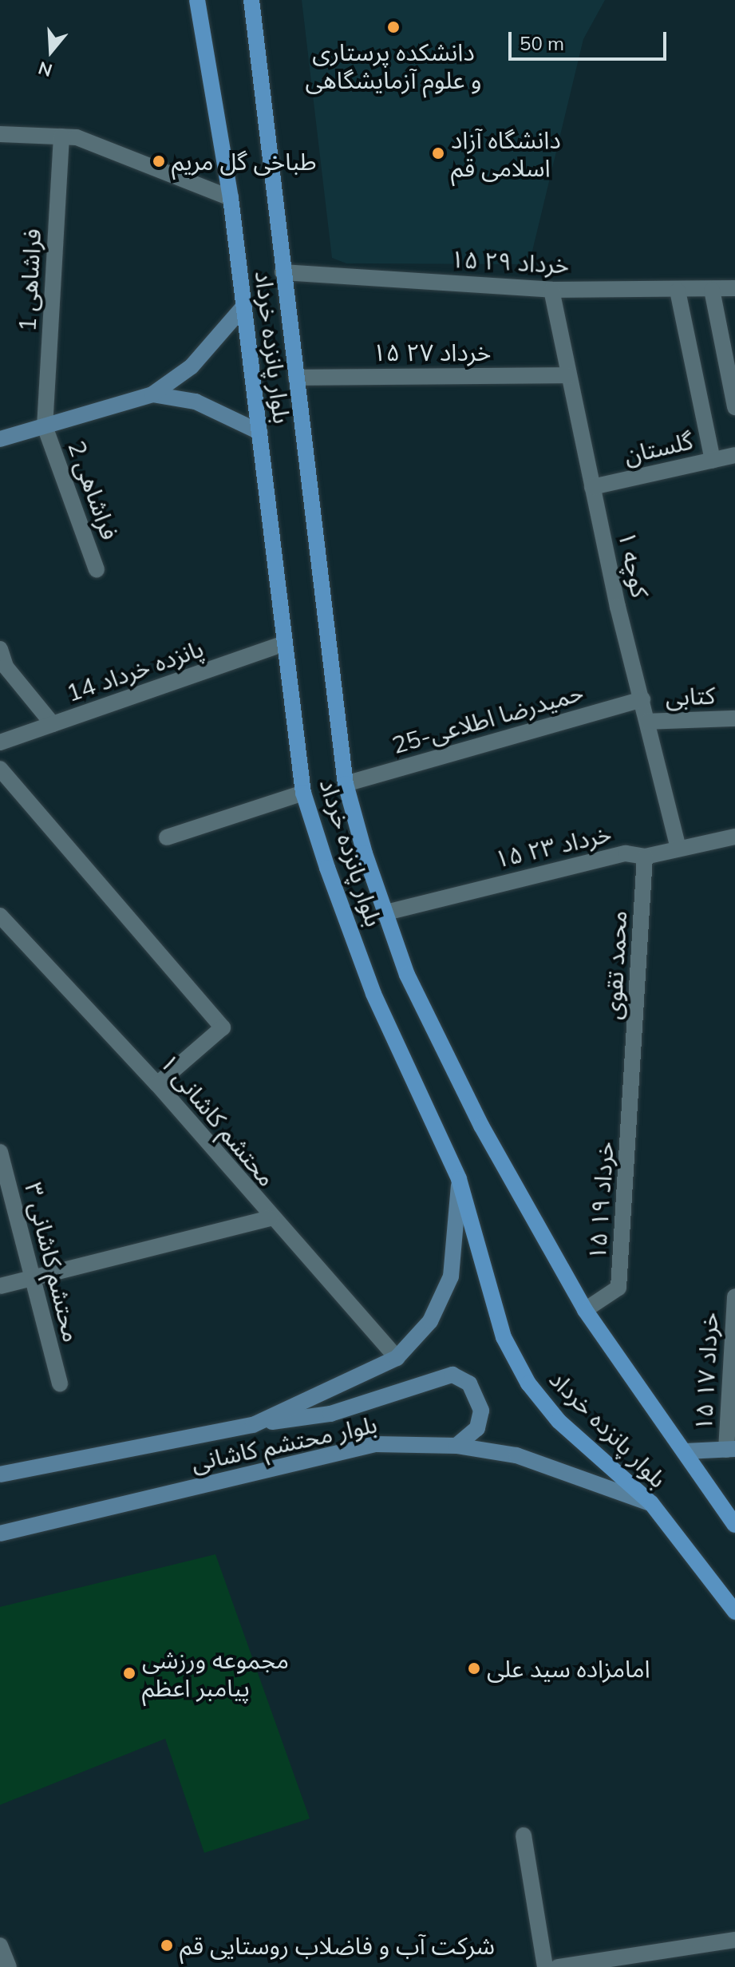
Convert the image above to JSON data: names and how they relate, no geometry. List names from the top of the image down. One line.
{"streets":{"main road":["بلوار پانزده خرداد","بلوار محتشم کاشانی"],"street":["۱۵ خرداد ۲۹","فراشاهی 1","۱۵ خرداد ۲۷","گلستان","فراشاهی 2","کوچه ۱","پانزده خرداد 14","کتابی","حمیدرضا اطلاعی-25","۱۵ خرداد ۲۳","محمد تقوی","محتشم کاشانی ۱","۱۵ خرداد ۱۹","محتشم کاشانی ۳","۱۵ خرداد ۱۷"]},"crossings":[["۱۵ خرداد ۲۹","بلوار پانزده خرداد"],["۱۵ خرداد ۲۹","کوچه ۱"],["فراشاهی 1","فراشاهی 2"],["بلوار پانزده خرداد","۱۵ خرداد ۲۷"],["بلوار پانزده خرداد","پانزده خرداد 14"],["بلوار پانزده خرداد","حمیدرضا اطلاعی-25"],["بلوار پانزده خرداد","۱۵ خرداد ۲۳"],["بلوار پانزده خرداد","۱۵ خرداد ۱۹"],["بلوار پانزده خرداد","بلوار محتشم کاشانی"],["۱۵ خرداد ۲۷","کوچه ۱"],["گلستان","کوچه ۱"],["کوچه ۱","کتابی"],["کوچه ۱","حمیدرضا اطلاعی-25"],["کوچه ۱","۱۵ خرداد ۲۳"],["۱۵ خرداد ۲۳","محمد تقوی"],["محمد تقوی","۱۵ خرداد ۱۹"],["محتشم کاشانی ۱","بلوار محتشم کاشانی"]],"places":["دانشکده پرستاری و علوم آزمایشگاهی","دانشگاه آزاد اسلامی قم","طباخی گل مریم","امامزاده سید علی","مجموعه ورزشی پیامبر اعظم","شرکت آب و فاضلاب روستایی قم"],"scale_bar":"50 m","north":"bottom"}
